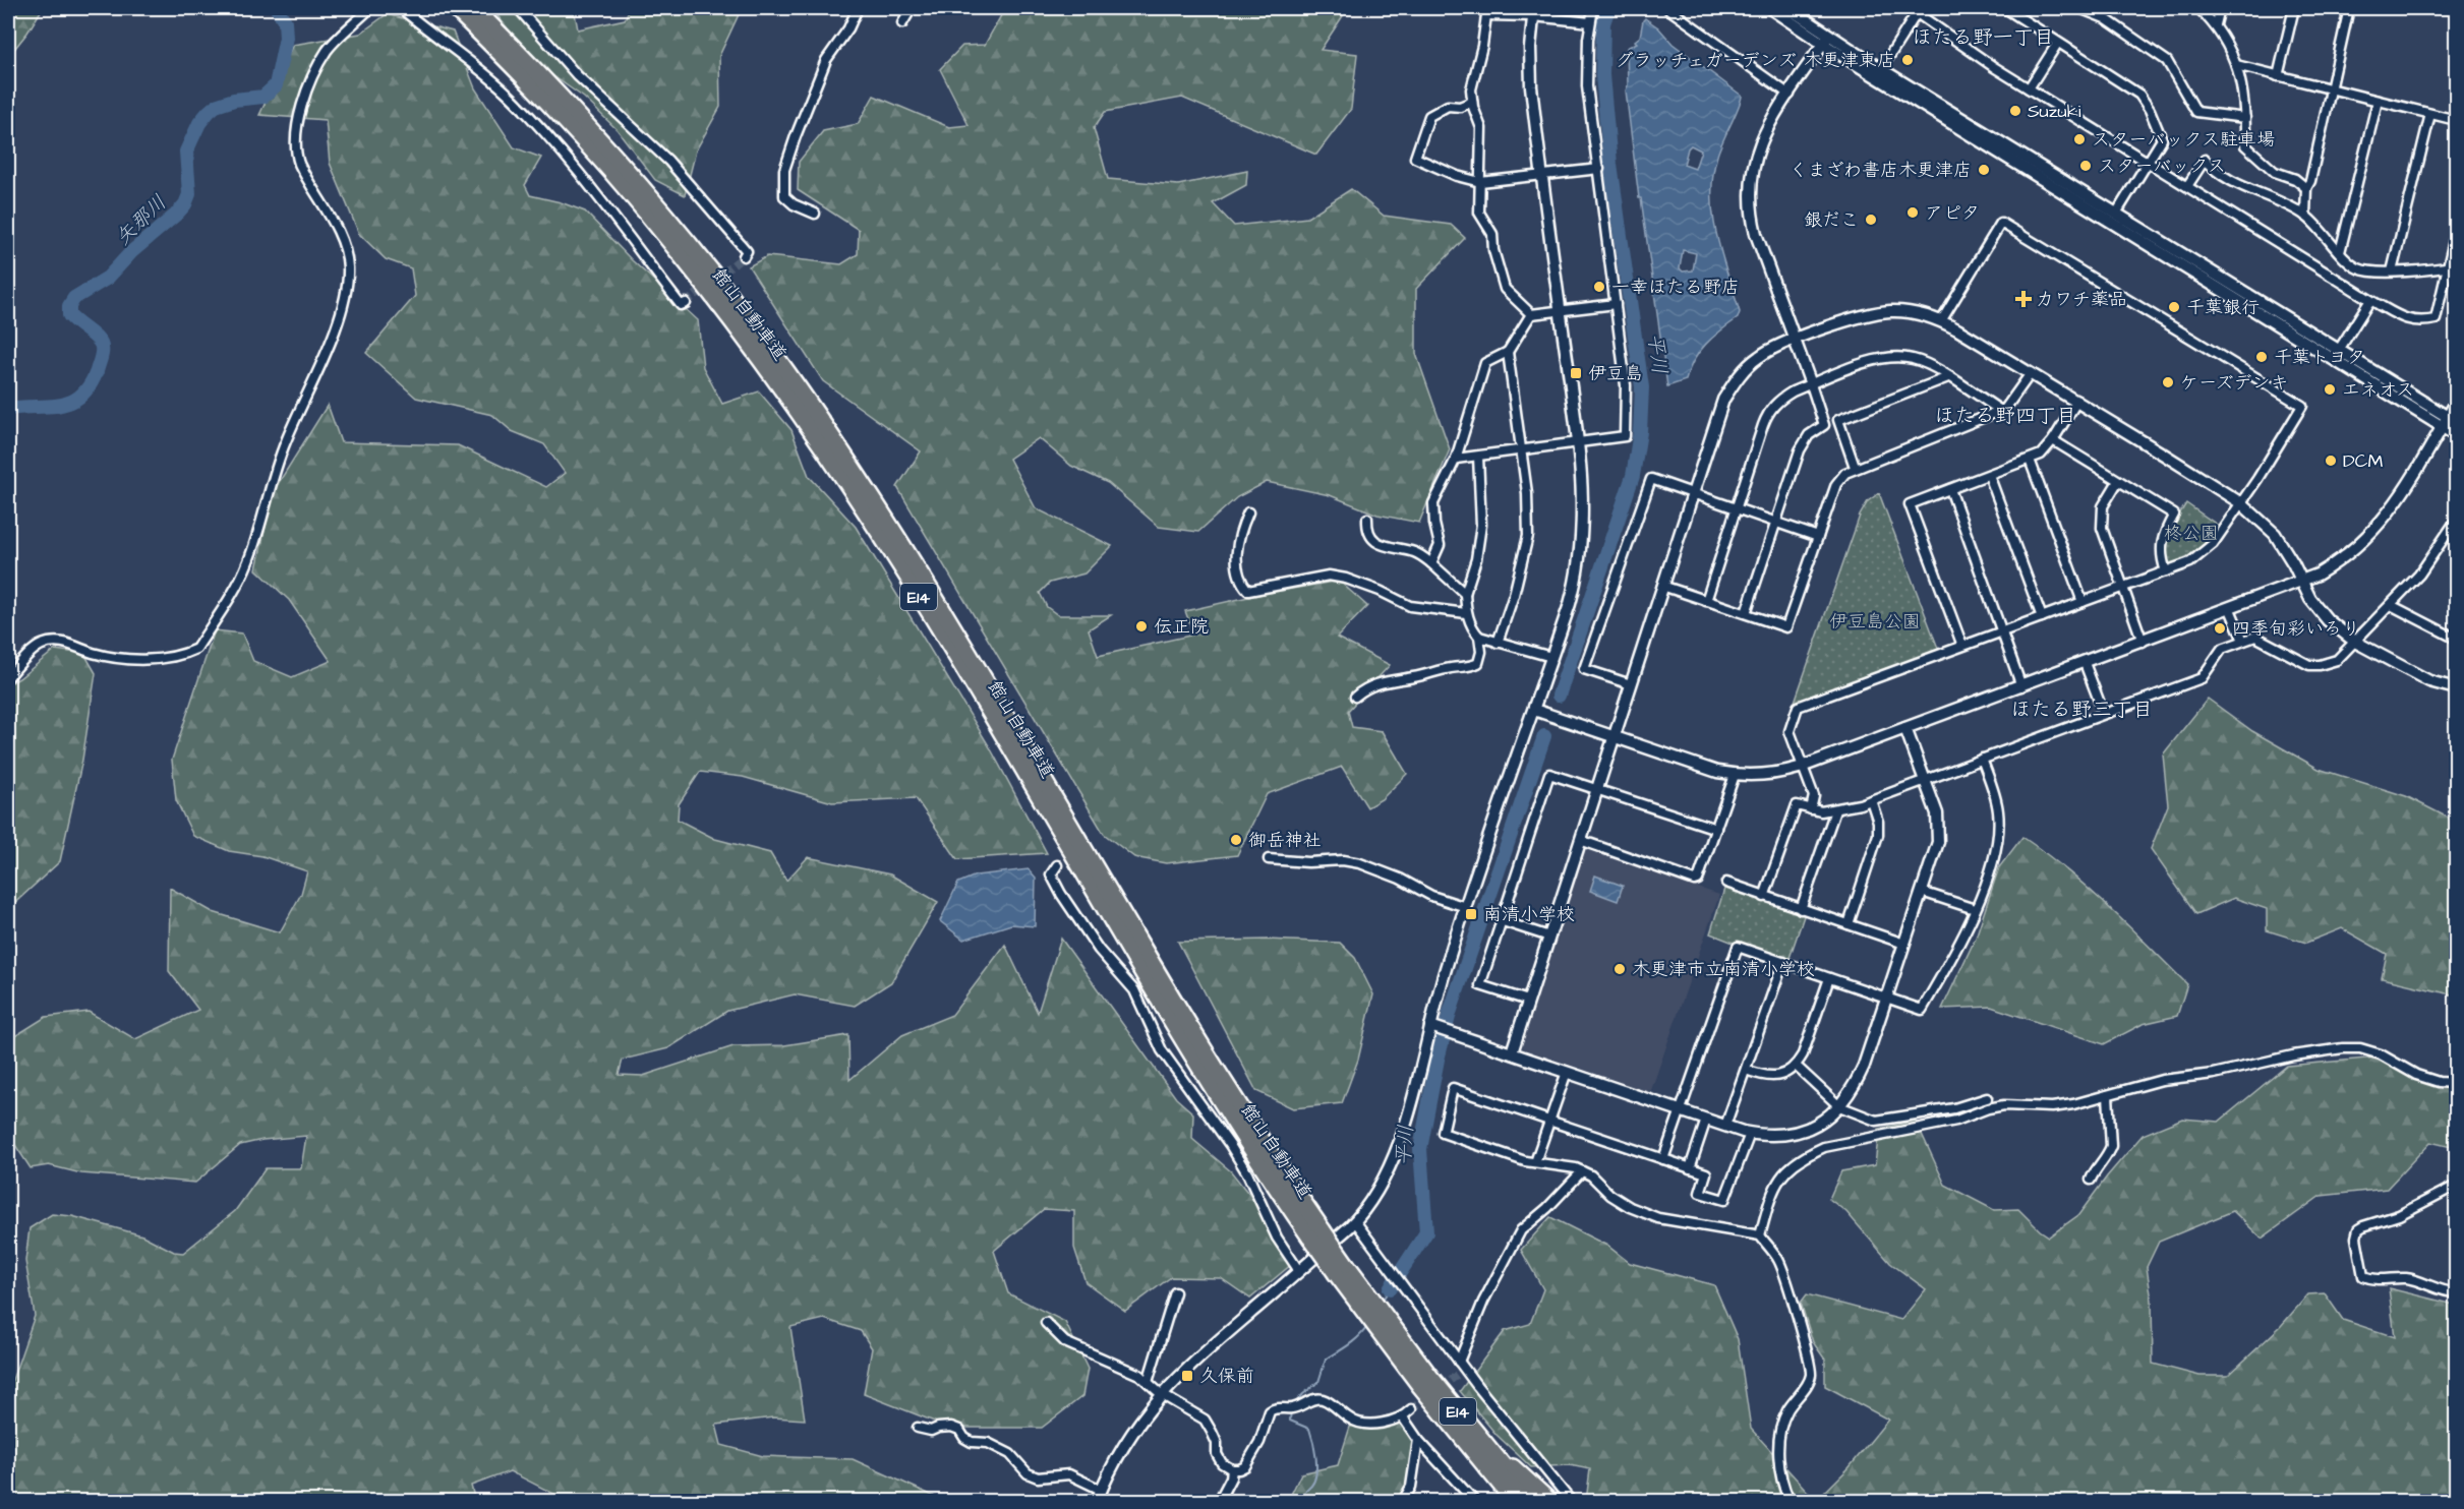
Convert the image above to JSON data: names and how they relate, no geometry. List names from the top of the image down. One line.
{"streets":{"highway":["館山自動車道","E14"]},"districts":["ほたる野一丁目","ほたる野四丁目","ほたる野三丁目"],"water":["矢那川","平川"],"parks":["柊公園","伊豆島公園"],"places":{"other":["グラッチェガーデンズ 木更津東店","Suzuki","スターバックス駐車場","スターバックス","くまざわ書店木更津店","アピタ","銀だこ","一幸ほたる野店","千葉銀行","千葉トヨタ","ケーズデンキ","エネオス","DCM","伝正院","四季旬彩いろり","御岳神社","木更津市立南清小学校"],"health":["カワチ薬品"],"transit":["伊豆島","南清小学校","久保前"]}}
